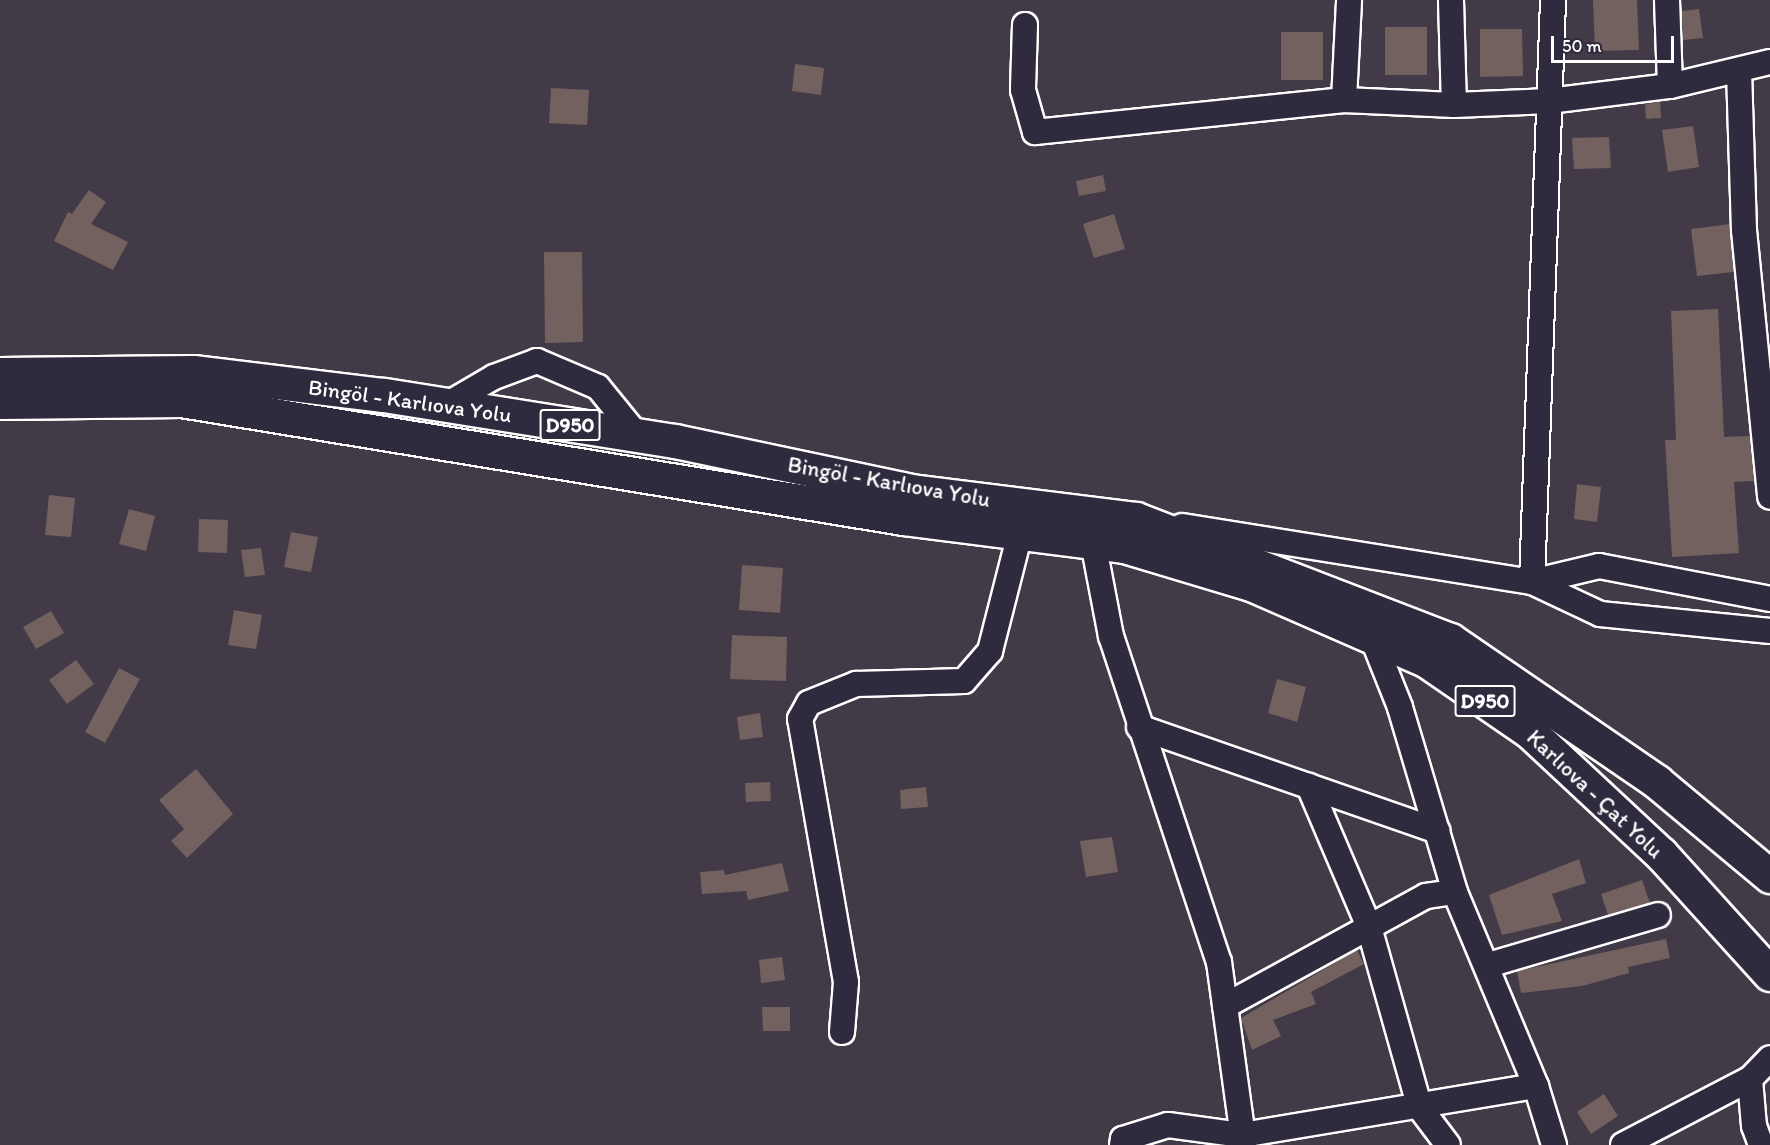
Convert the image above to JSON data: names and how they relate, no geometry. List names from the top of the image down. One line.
{"streets":{"highway":["Bingöl - Karlıova Yolu","D950","Karlıova - Çat Yolu"]},"crossings":[["Bingöl - Karlıova Yolu","Karlıova - Çat Yolu"]],"scale_bar":"50 m"}
